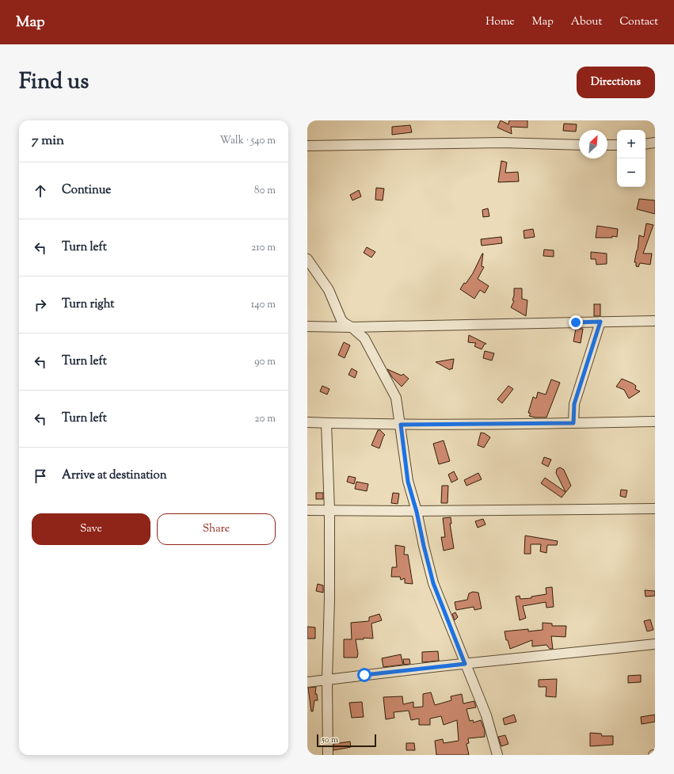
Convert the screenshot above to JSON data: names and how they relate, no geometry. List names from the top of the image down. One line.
{"scale_bar":"50 m","north":"top right","page":{"header":"Map","nav":["Home","Map","About","Contact"],"title":"Find us","buttons":["Directions",["Save","Share"]],"heading":["7 min","Walk · 540 m"],"map_buttons":["+","−"],"list":[["Continue","80 m"],["Turn left","210 m"],["Turn right","140 m"],["Turn left","90 m"],["Turn left","20 m"],"Arrive at destination"],"scale":"50 m"}}
